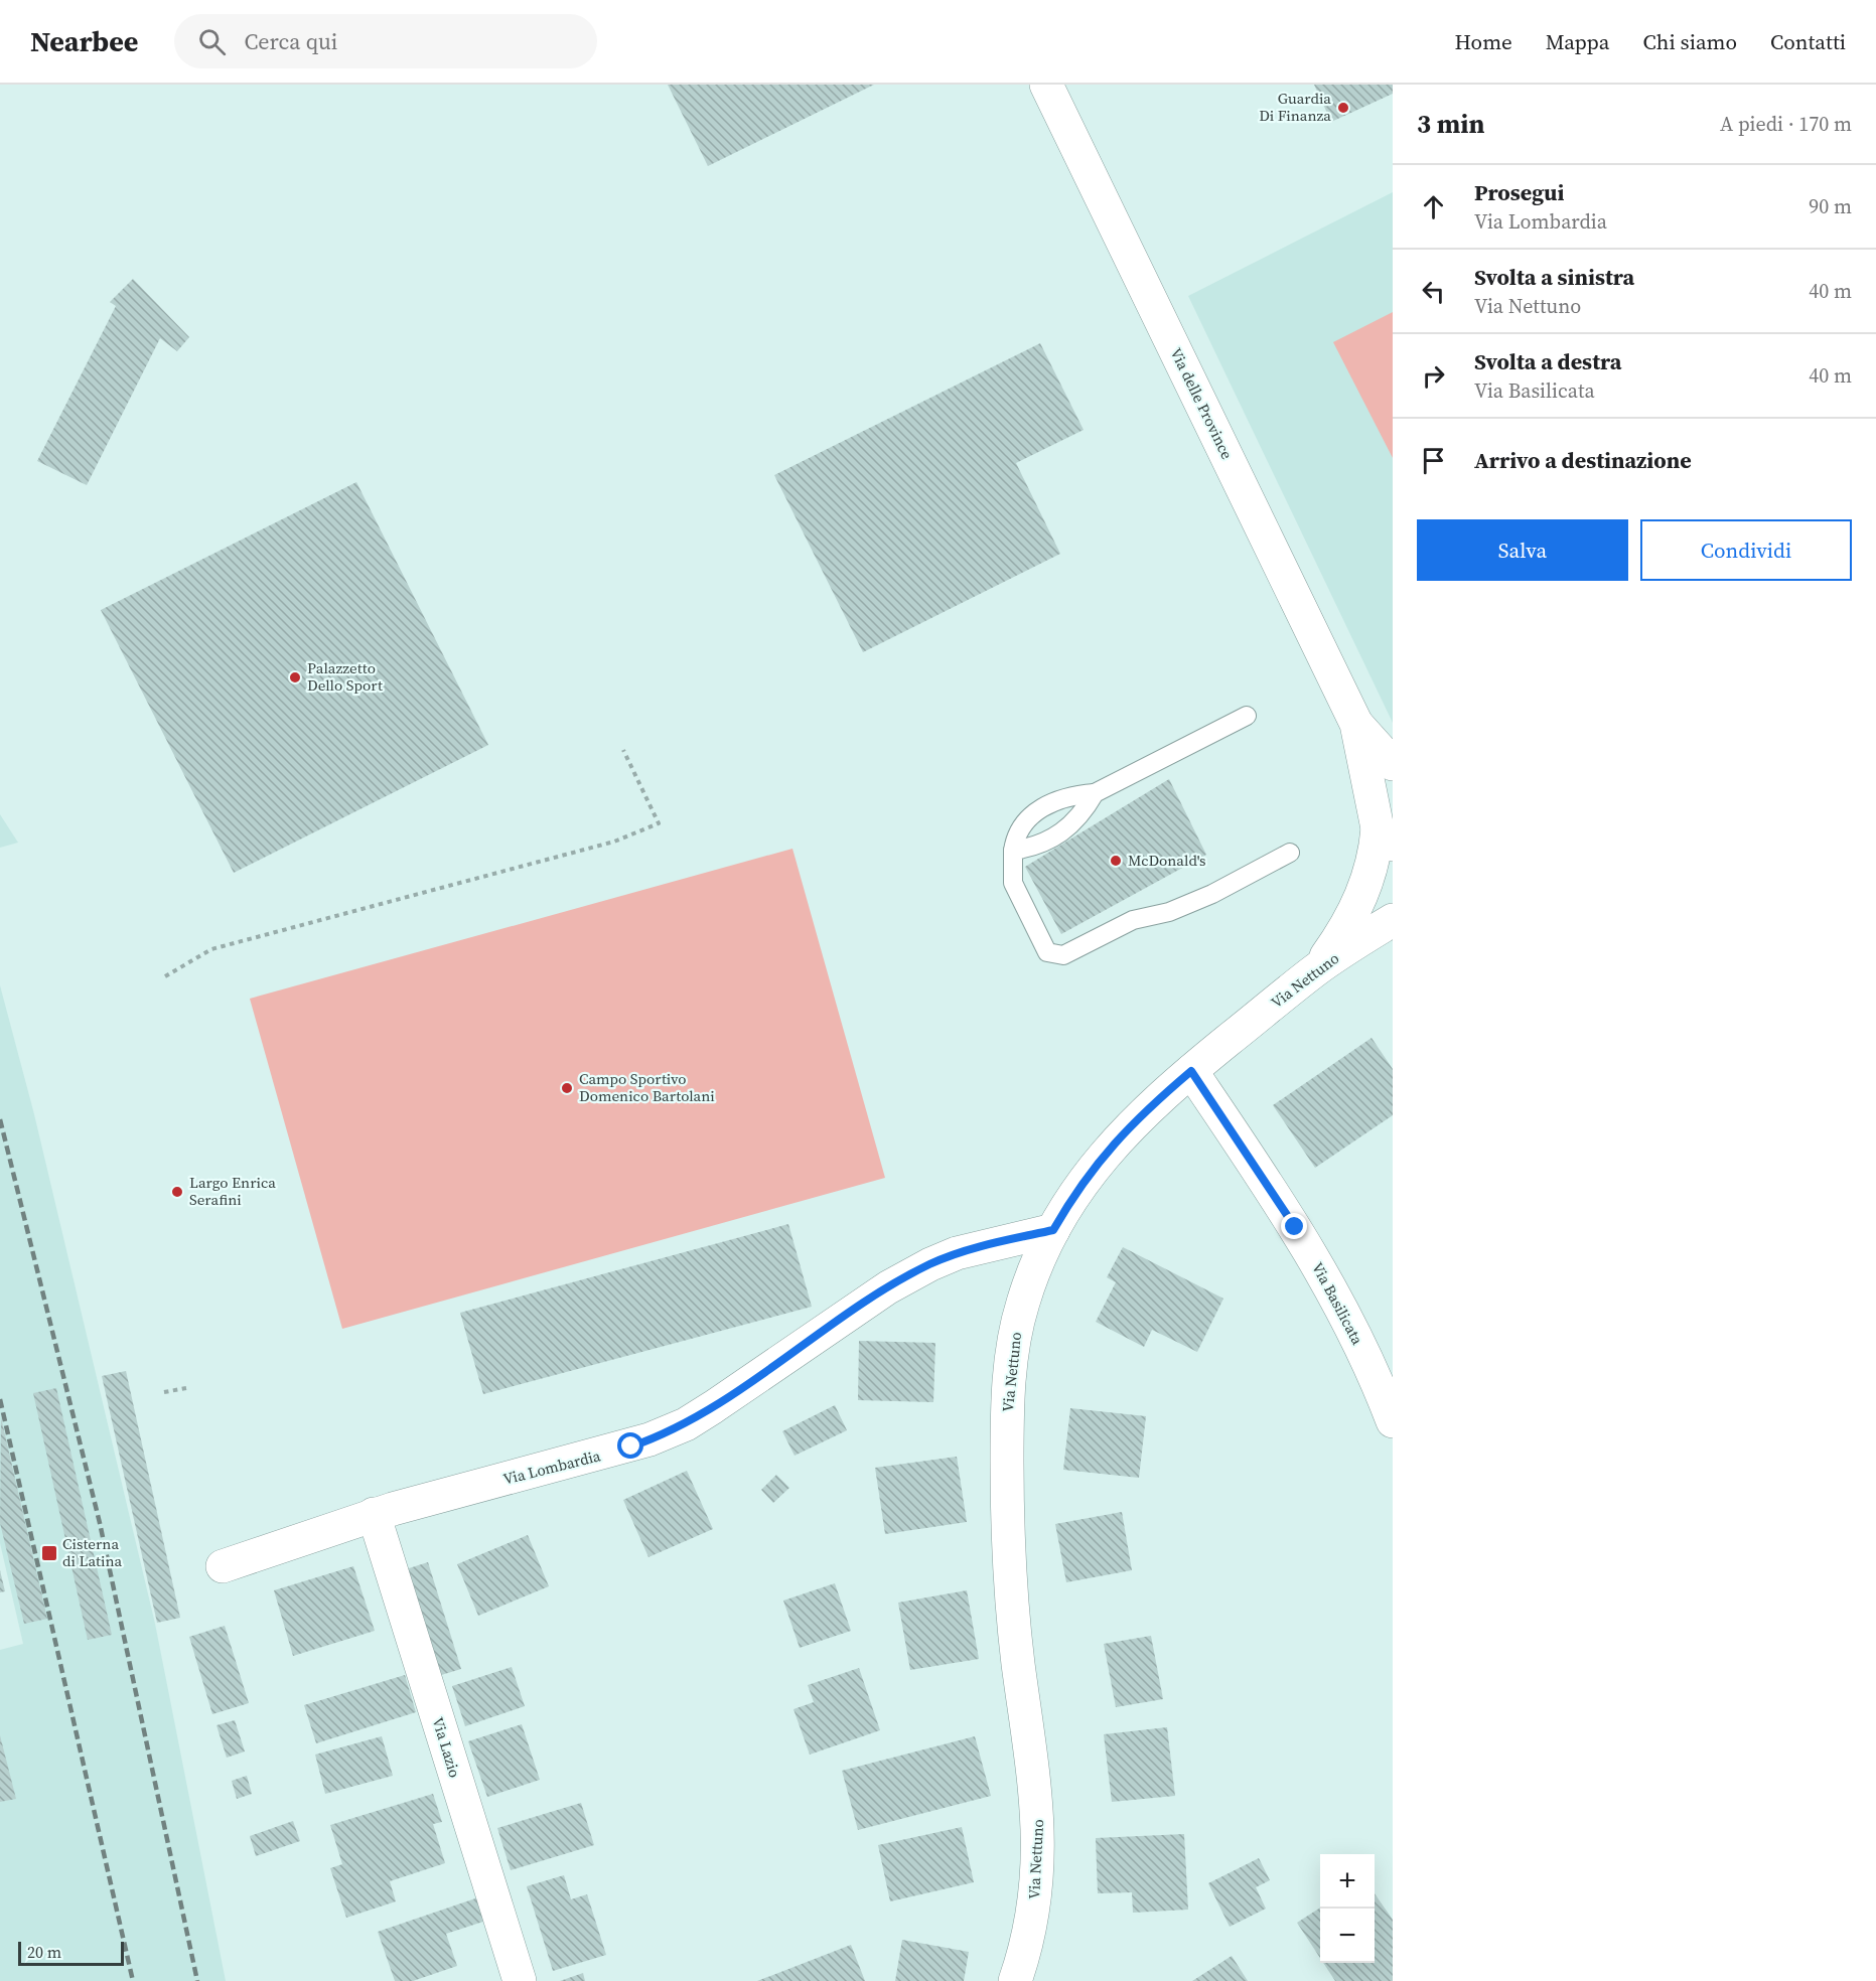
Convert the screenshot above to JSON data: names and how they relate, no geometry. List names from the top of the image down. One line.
{"streets":{"street":["Via delle Province","Via Nettuno","Via Basilicata","Via Lombardia","Via Lazio"]},"crossings":[["Via delle Province","Via Nettuno"],["Via Nettuno","Via Basilicata"],["Via Nettuno","Via Lombardia"],["Via Lombardia","Via Lazio"]],"places":{"other":["Guardia Di Finanza","Palazzetto Dello Sport","McDonald's","Campo Sportivo Domenico Bartolani","Largo Enrica Serafini"],"transit":["Cisterna di Latina"]},"scale_bar":"20 m","page":{"header":"Nearbee","search":"Cerca qui","nav":["Home","Mappa","Chi siamo","Contatti"],"heading":["3 min","A piedi · 170 m"],"list":[["Prosegui","Via Lombardia","90 m"],["Svolta a sinistra","Via Nettuno","40 m"],["Svolta a destra","Via Basilicata","40 m"],"Arrivo a destinazione"],"buttons":["Salva","Condividi"],"map_buttons":["+","−"],"scale":"20 m"}}
